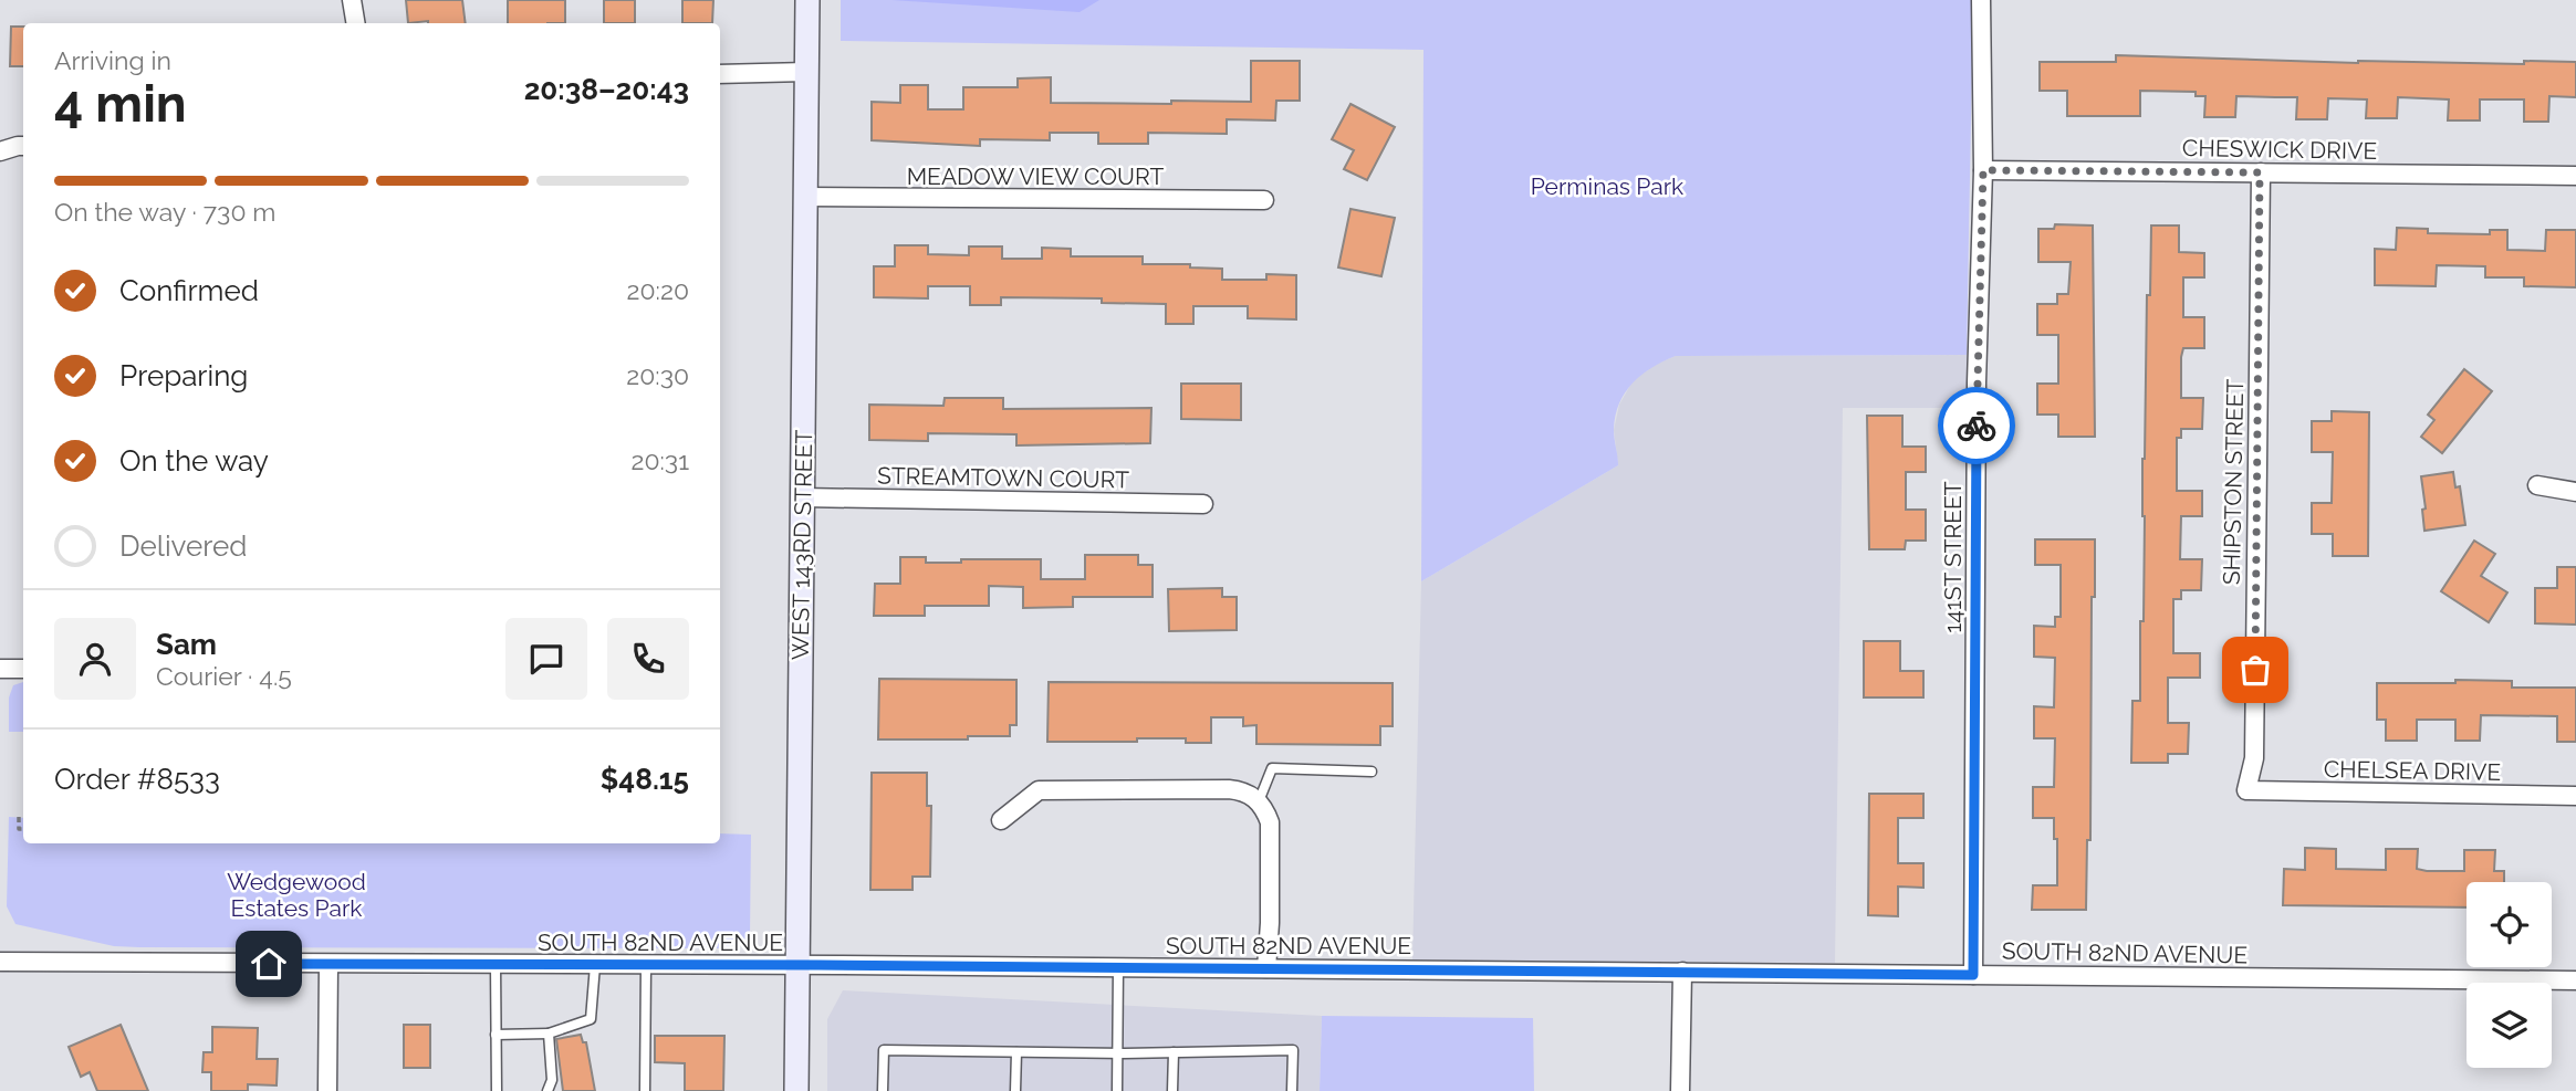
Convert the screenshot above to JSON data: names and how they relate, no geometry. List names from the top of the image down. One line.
{"streets":{"main road":["WEST 143RD STREET"],"street":["CHESWICK DRIVE","MEADOW VIEW COURT","STREAMTOWN COURT","SHIPSTON STREET","141ST STREET","CHELSEA DRIVE","SOUTH 82ND AVENUE"]},"crossings":[["CHESWICK DRIVE","SHIPSTON STREET"],["CHESWICK DRIVE","141ST STREET"],["MEADOW VIEW COURT","WEST 143RD STREET"],["STREAMTOWN COURT","WEST 143RD STREET"],["SHIPSTON STREET","CHELSEA DRIVE"],["WEST 143RD STREET","SOUTH 82ND AVENUE"],["141ST STREET","SOUTH 82ND AVENUE"]],"parks":["Perminas Park","Wedgewood Estates Park"],"page":{"heading":["4 min","Arriving in","20:38–20:43"],"panel":["Sam","Courier · 4.5","Order #8533","$48.15"],"bar":"On the way · 730 m","list":[["Confirmed","20:20"],["Preparing","20:30"],["On the way","20:31"],"Delivered"]}}
